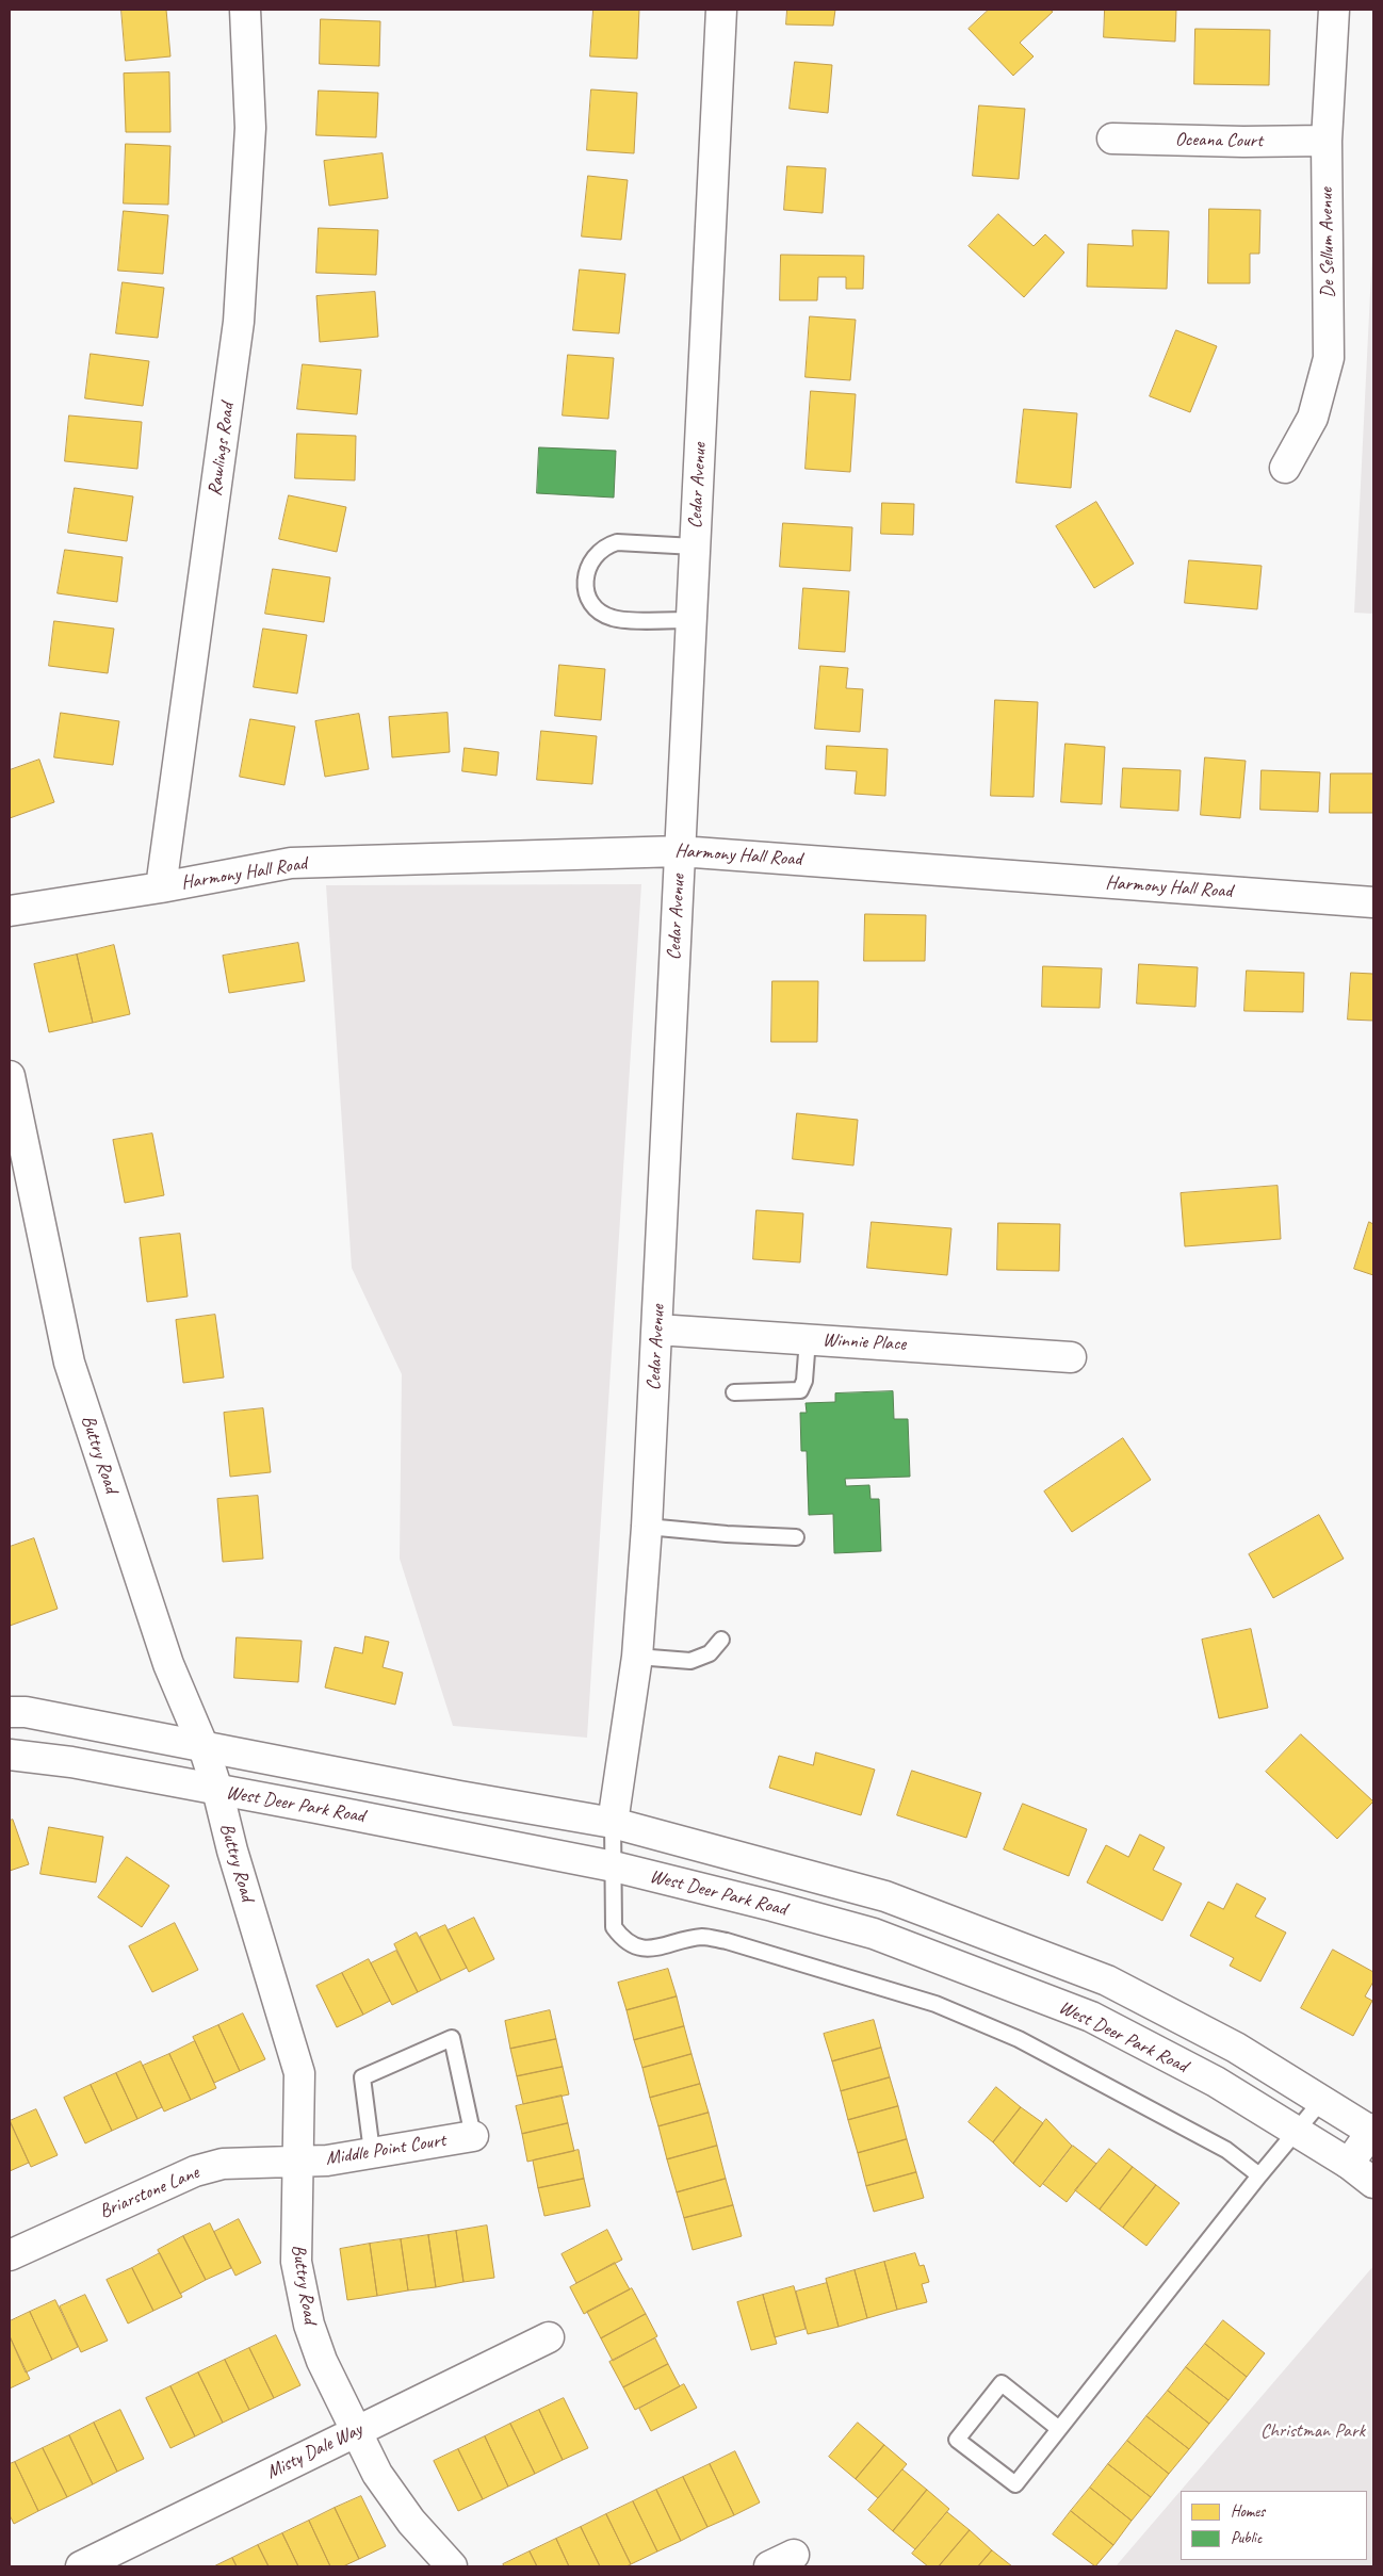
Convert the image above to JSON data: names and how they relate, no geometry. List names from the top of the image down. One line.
{"streets":{"street":["Oceana Court","De Sellum Avenue","Rawlings Road","Cedar Avenue","Harmony Hall Road","Winnie Place","Buttry Road","West Deer Park Road","Middle Point Court","Briarstone Lane","Misty Dale Way"]},"crossings":[["Oceana Court","De Sellum Avenue"],["Rawlings Road","Harmony Hall Road"],["Cedar Avenue","Harmony Hall Road"],["Cedar Avenue","Winnie Place"],["Cedar Avenue","West Deer Park Road"],["Buttry Road","West Deer Park Road"],["Buttry Road","Middle Point Court"],["Buttry Road","Briarstone Lane"],["Buttry Road","Misty Dale Way"],["Middle Point Court","Briarstone Lane"]],"parks":["Christman Park"],"legend":["Homes","Public"]}
